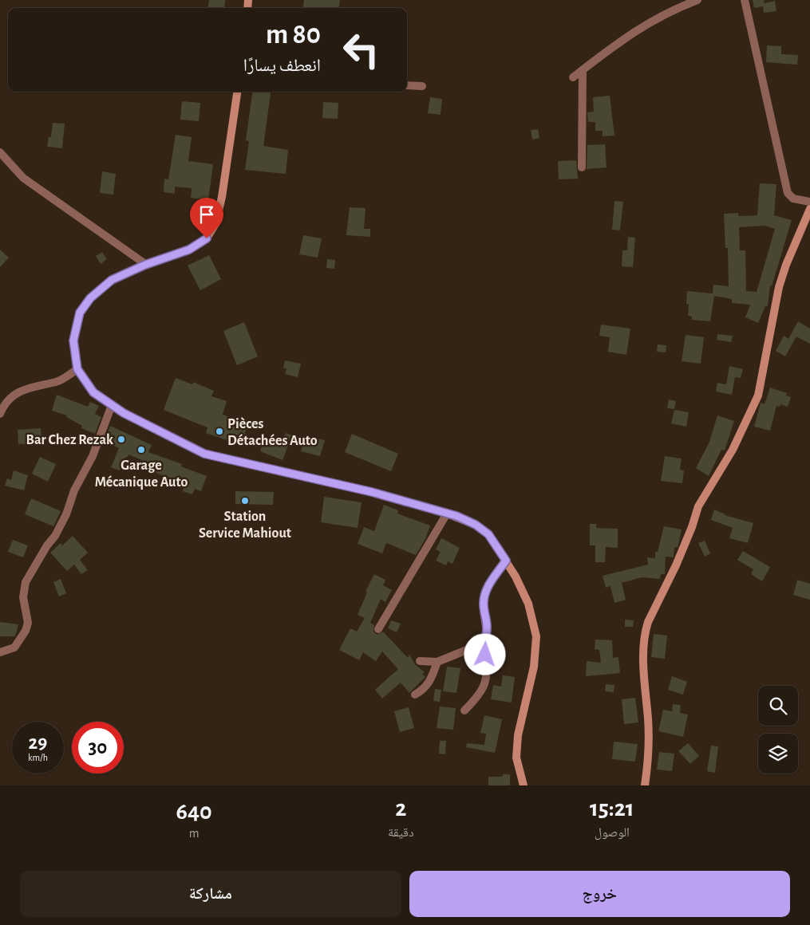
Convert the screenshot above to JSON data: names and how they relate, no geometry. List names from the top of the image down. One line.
{"places":["Pièces Détachées Auto","Bar Chez Rezak","Garage Mécanique Auto","Station Service Mahiout"],"page":{"turn":["80 m","انعطف يسارًا"],"speed":"29 km/h","limit":"30","eta":["15:21","الوصول","2","دقيقة","640","m"],"buttons":["خروج","مشاركة"]}}
